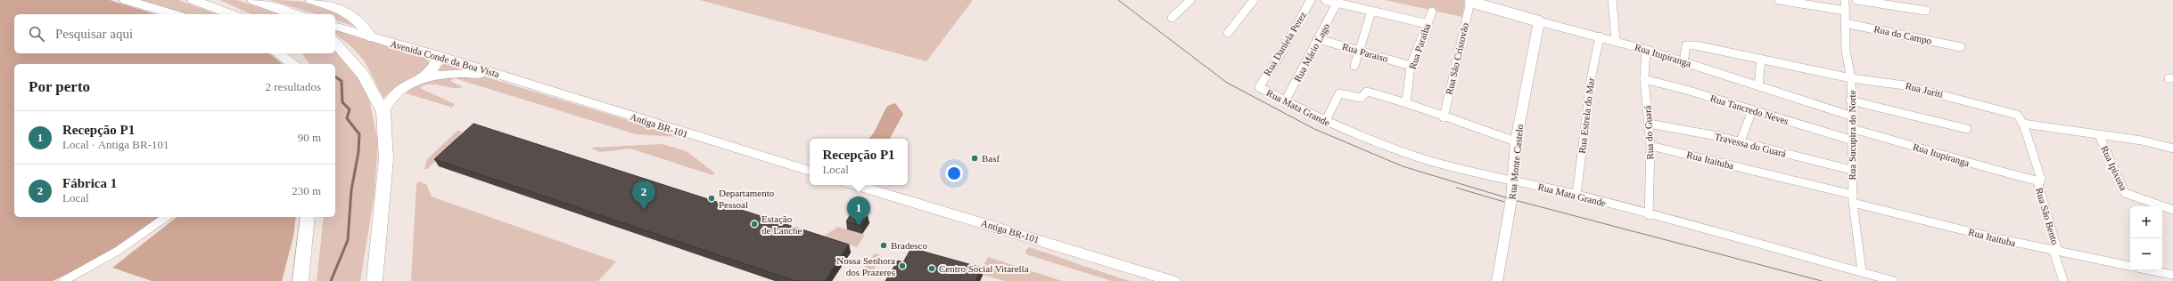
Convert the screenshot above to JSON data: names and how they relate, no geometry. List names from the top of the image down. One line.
{"streets":{"main road":["Avenida Conde da Boa Vista","Antiga BR-101"],"street":["Rua do Campo","Rua Daniela Perez","Rua Paraiba","Rua Mário Lago","Rua Paraiso","Rua Itupiranga","Rua São Cristovão","Rua Juriti","Rua Mata Grande","Rua Tancredo Neves","Rua Estrela do Mar","Rua do Guará","Rua Sucupira do Norte","Travessa do Guará","Rua Itaituba","Rua Monte Castelo","Rua Ipixuna","Rua São Bento"]},"crossings":[["Rua do Campo","Rua Sucupira do Norte"],["Rua Daniela Perez","Rua Mata Grande"],["Rua Paraiba","Rua Paraiso"],["Rua Mário Lago","Rua Paraiso"],["Rua Mário Lago","Rua Mata Grande"],["Rua Itupiranga","Rua São Cristovão"],["Rua Itupiranga","Rua Juriti"],["Rua Itupiranga","Rua Estrela do Mar"],["Rua Itupiranga","Rua do Guará"],["Rua Itupiranga","Rua Sucupira do Norte"],["Rua Itupiranga","Rua Monte Castelo"],["Rua Itupiranga","Rua São Bento"],["Avenida Conde da Boa Vista","Antiga BR-101"],["Rua Juriti","Rua Sucupira do Norte"],["Rua Juriti","Rua Ipixuna"],["Rua Juriti","Rua São Bento"],["Rua Mata Grande","Rua Estrela do Mar"],["Rua Mata Grande","Rua do Guará"],["Rua Mata Grande","Rua Sucupira do Norte"],["Rua Mata Grande","Rua Monte Castelo"],["Rua Tancredo Neves","Rua do Guará"],["Rua Tancredo Neves","Rua Sucupira do Norte"],["Rua do Guará","Travessa do Guará"],["Rua do Guará","Rua Itaituba"],["Rua Sucupira do Norte","Travessa do Guará"],["Rua Sucupira do Norte","Rua Itaituba"],["Rua Itaituba","Rua São Bento"]],"places":["Basf","Departamento Pessoal","Estação de Lanche","Bradesco","Nossa Senhora dos Prazeres","Centro Social Vitarella"],"page":{"search":"Pesquisar aqui","heading":["Por perto","2 resultados"],"list":[{"mark":"1","name":"Recepção P1","note":"Local · Antiga BR-101","value":"90 m"},{"mark":"2","name":"Fábrica 1","note":"Local","value":"230 m"}],"popup":["Recepção P1","Local"],"pins":["2","1"],"map_buttons":["+","−"]}}
